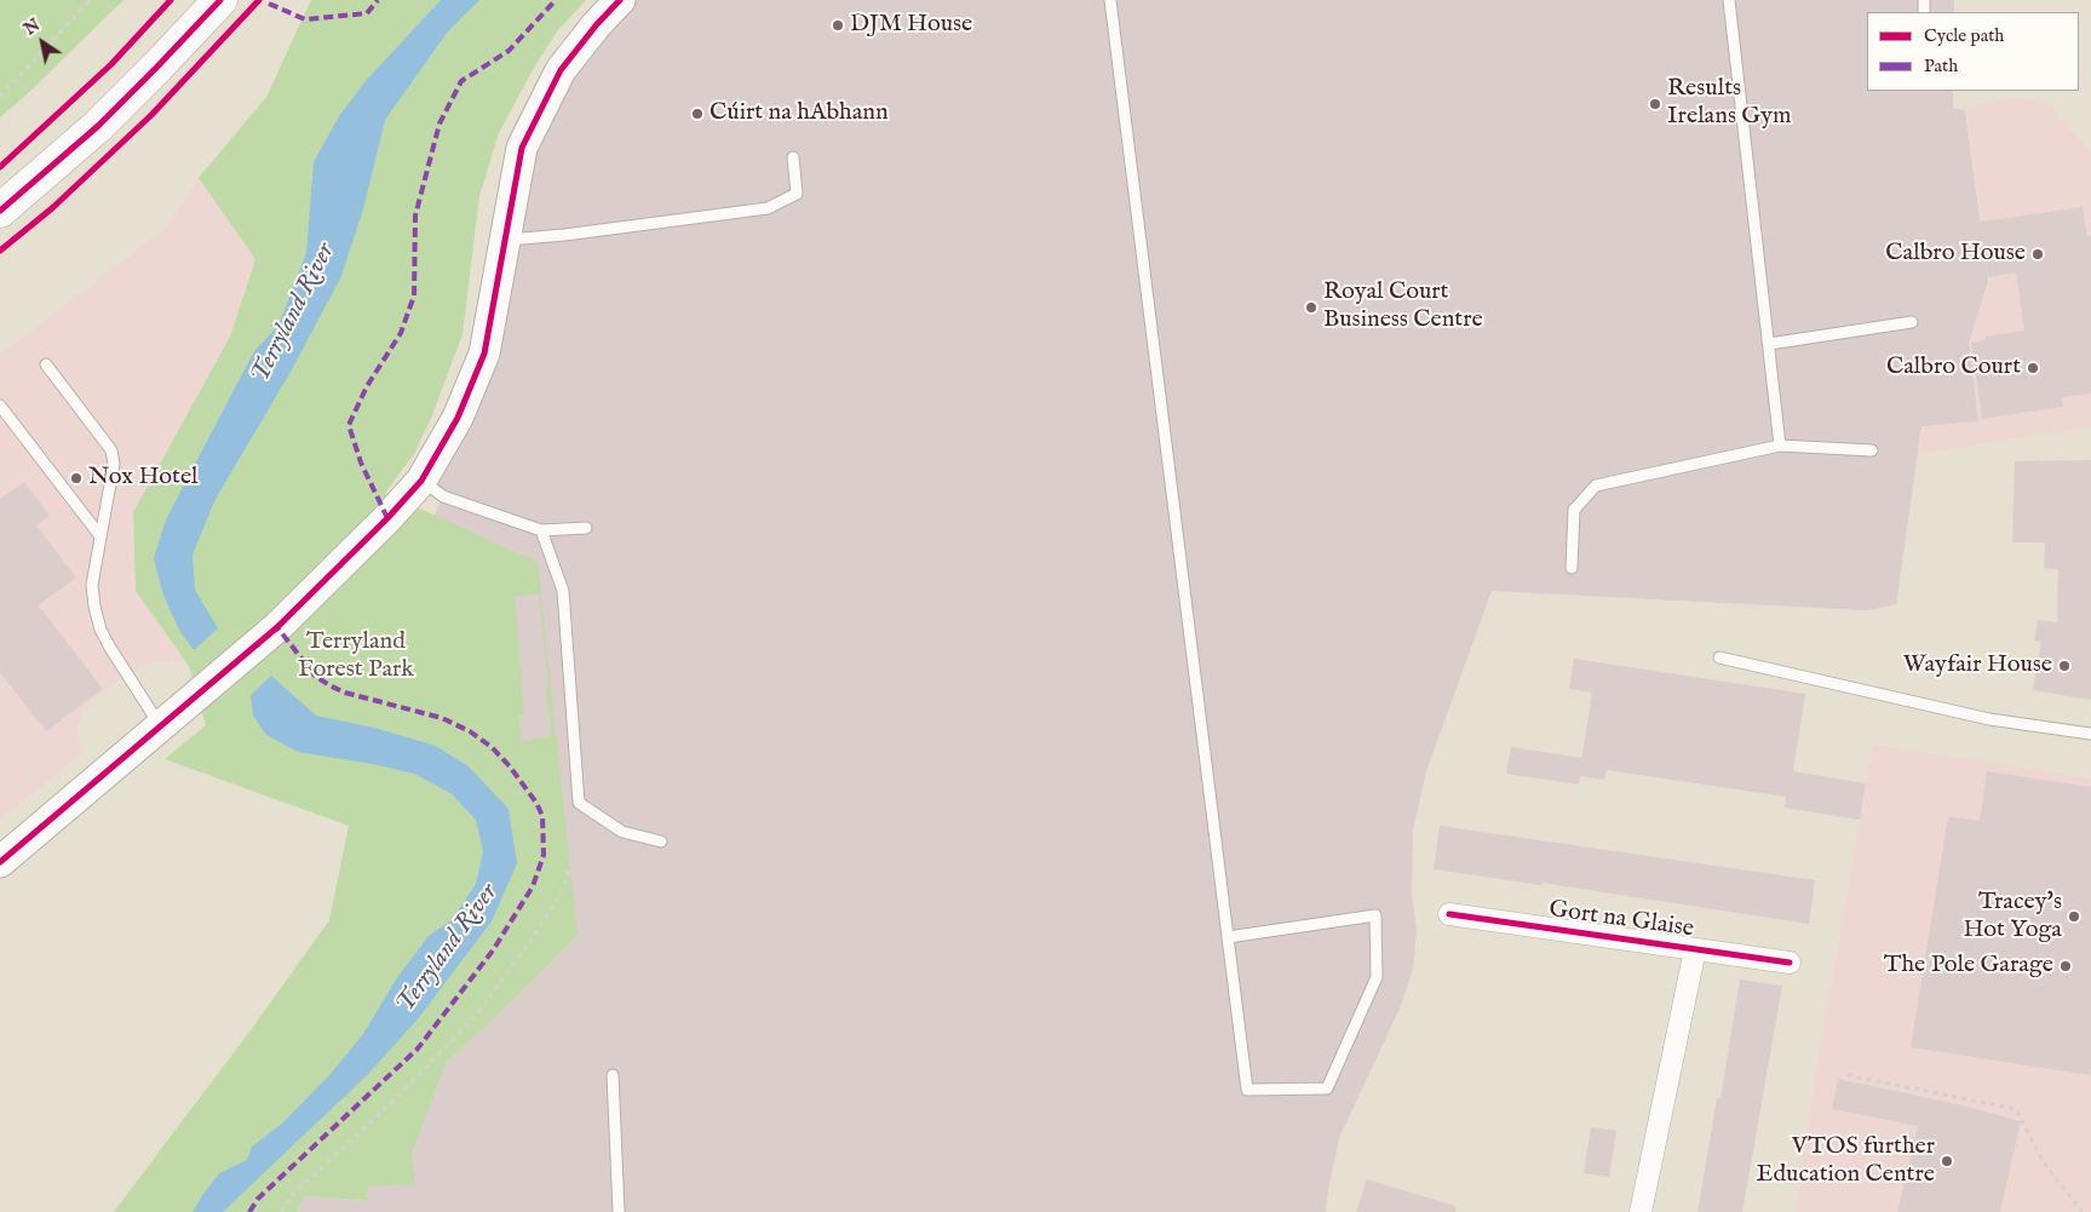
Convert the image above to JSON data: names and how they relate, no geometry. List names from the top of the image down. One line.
{"streets":{"street":["Gort na Glaise"]},"water":["Terryland River"],"parks":["Terryland Forest Park"],"places":["DJM House","Results Irelans Gym","Cúirt na hAbhann","Calbro House","Royal Court Business Centre","Calbro Court","Nox Hotel","Wayfair House","Tracey's Hot Yoga","The Pole Garage","VTOS further Education Centre"],"legend":["Cycle path","Path"],"north":"top left"}
